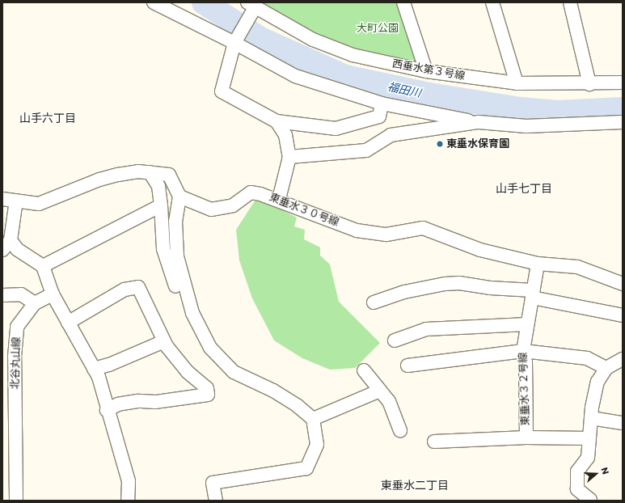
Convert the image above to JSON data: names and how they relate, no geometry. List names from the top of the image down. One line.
{"streets":{"street":["西垂水第３号線","東垂水３０号線","北谷丸山線","東垂水３２号線"]},"crossings":[["東垂水３０号線","東垂水３２号線"]],"districts":["山手六丁目","山手七丁目","東垂水二丁目"],"water":["福田川"],"parks":["大町公園"],"places":["東垂水保育園"],"north":"right"}
